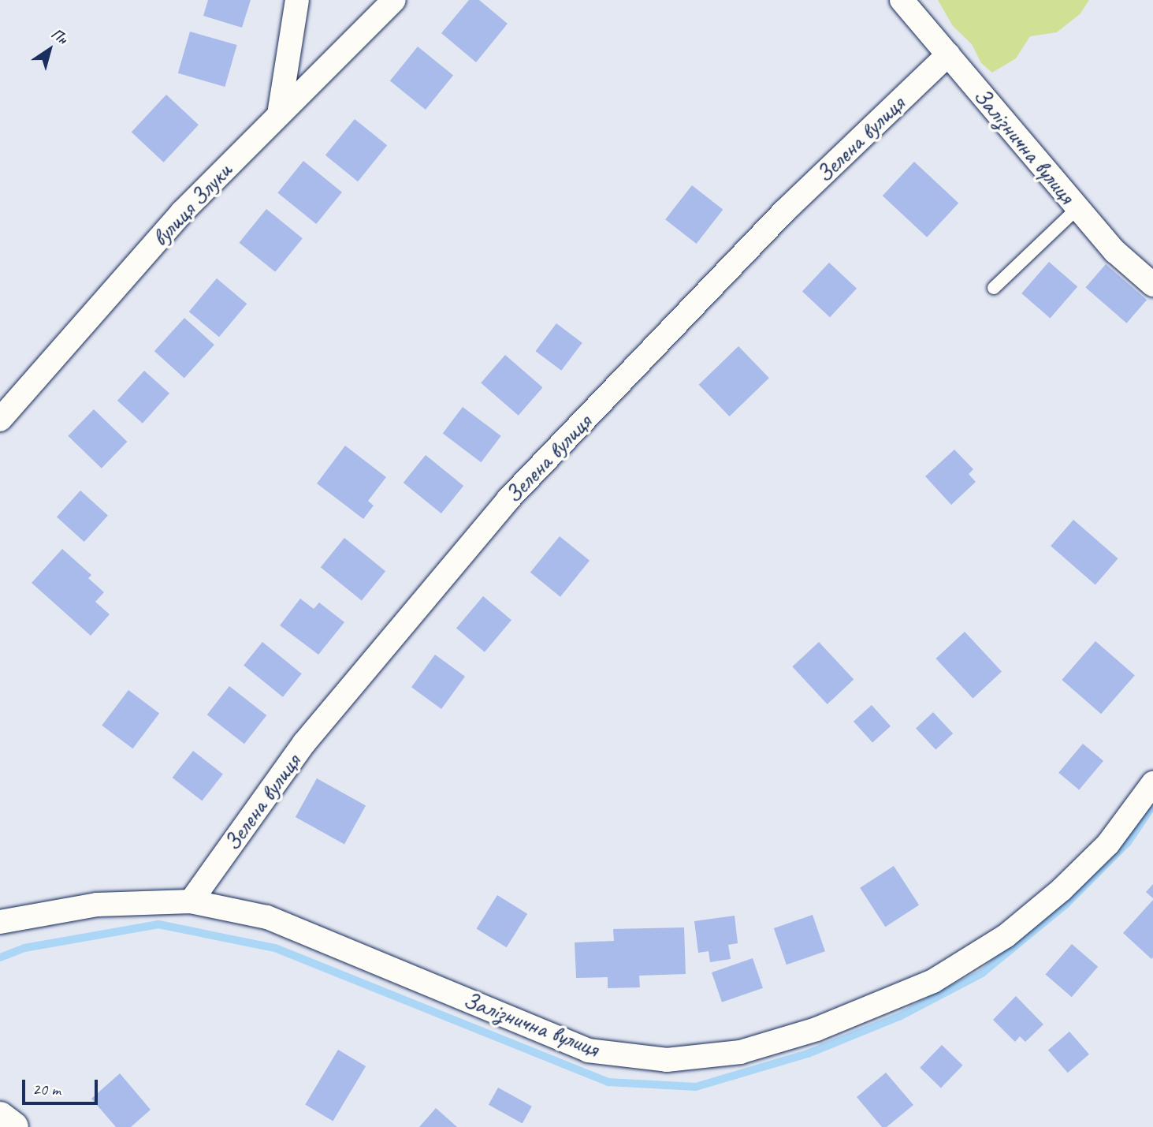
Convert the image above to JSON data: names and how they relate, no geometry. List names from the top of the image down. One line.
{"streets":{"street":["Зелена вулиця","Залізнична вулиця","вулиця Злуки"]},"crossings":[["Зелена вулиця","Залізнична вулиця"]],"scale_bar":"20 m","north":"top right"}
